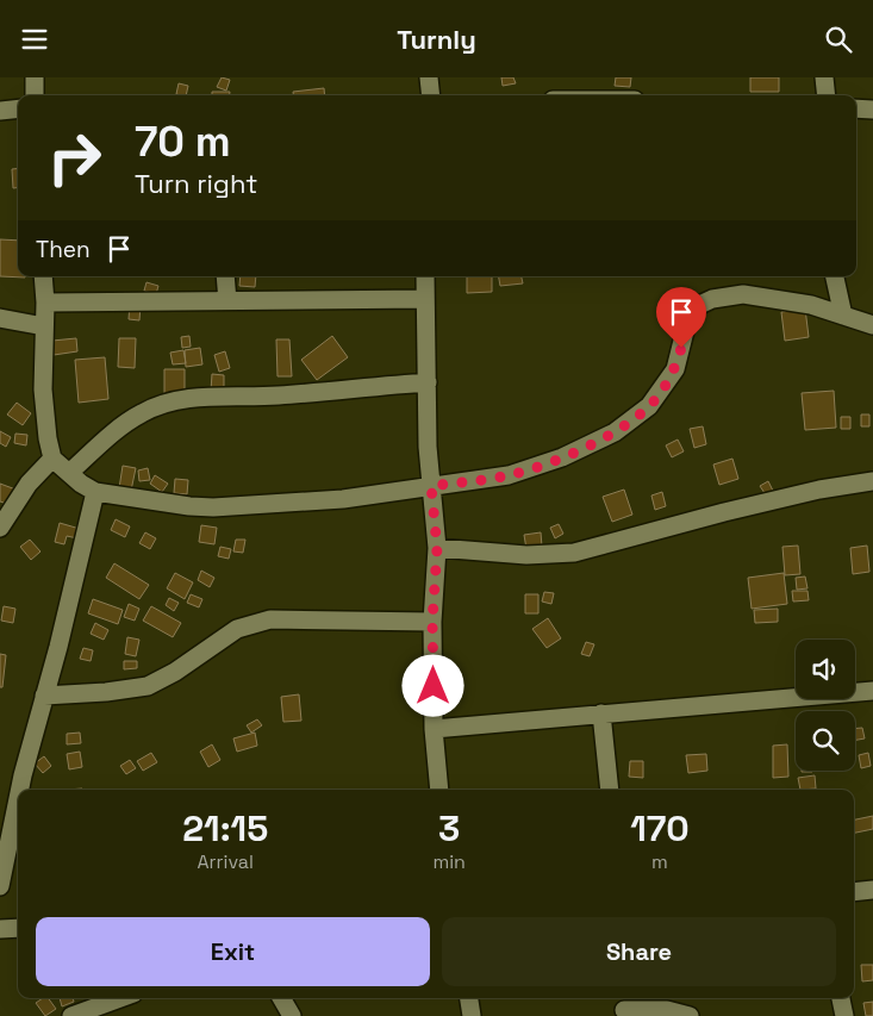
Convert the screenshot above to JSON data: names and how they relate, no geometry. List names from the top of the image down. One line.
{"page":{"header":"Turnly","turn":["70 m","Turn right"],"then":"Then","eta":["21:15","Arrival","3","min","170","m"],"buttons":["Exit","Share"]}}
